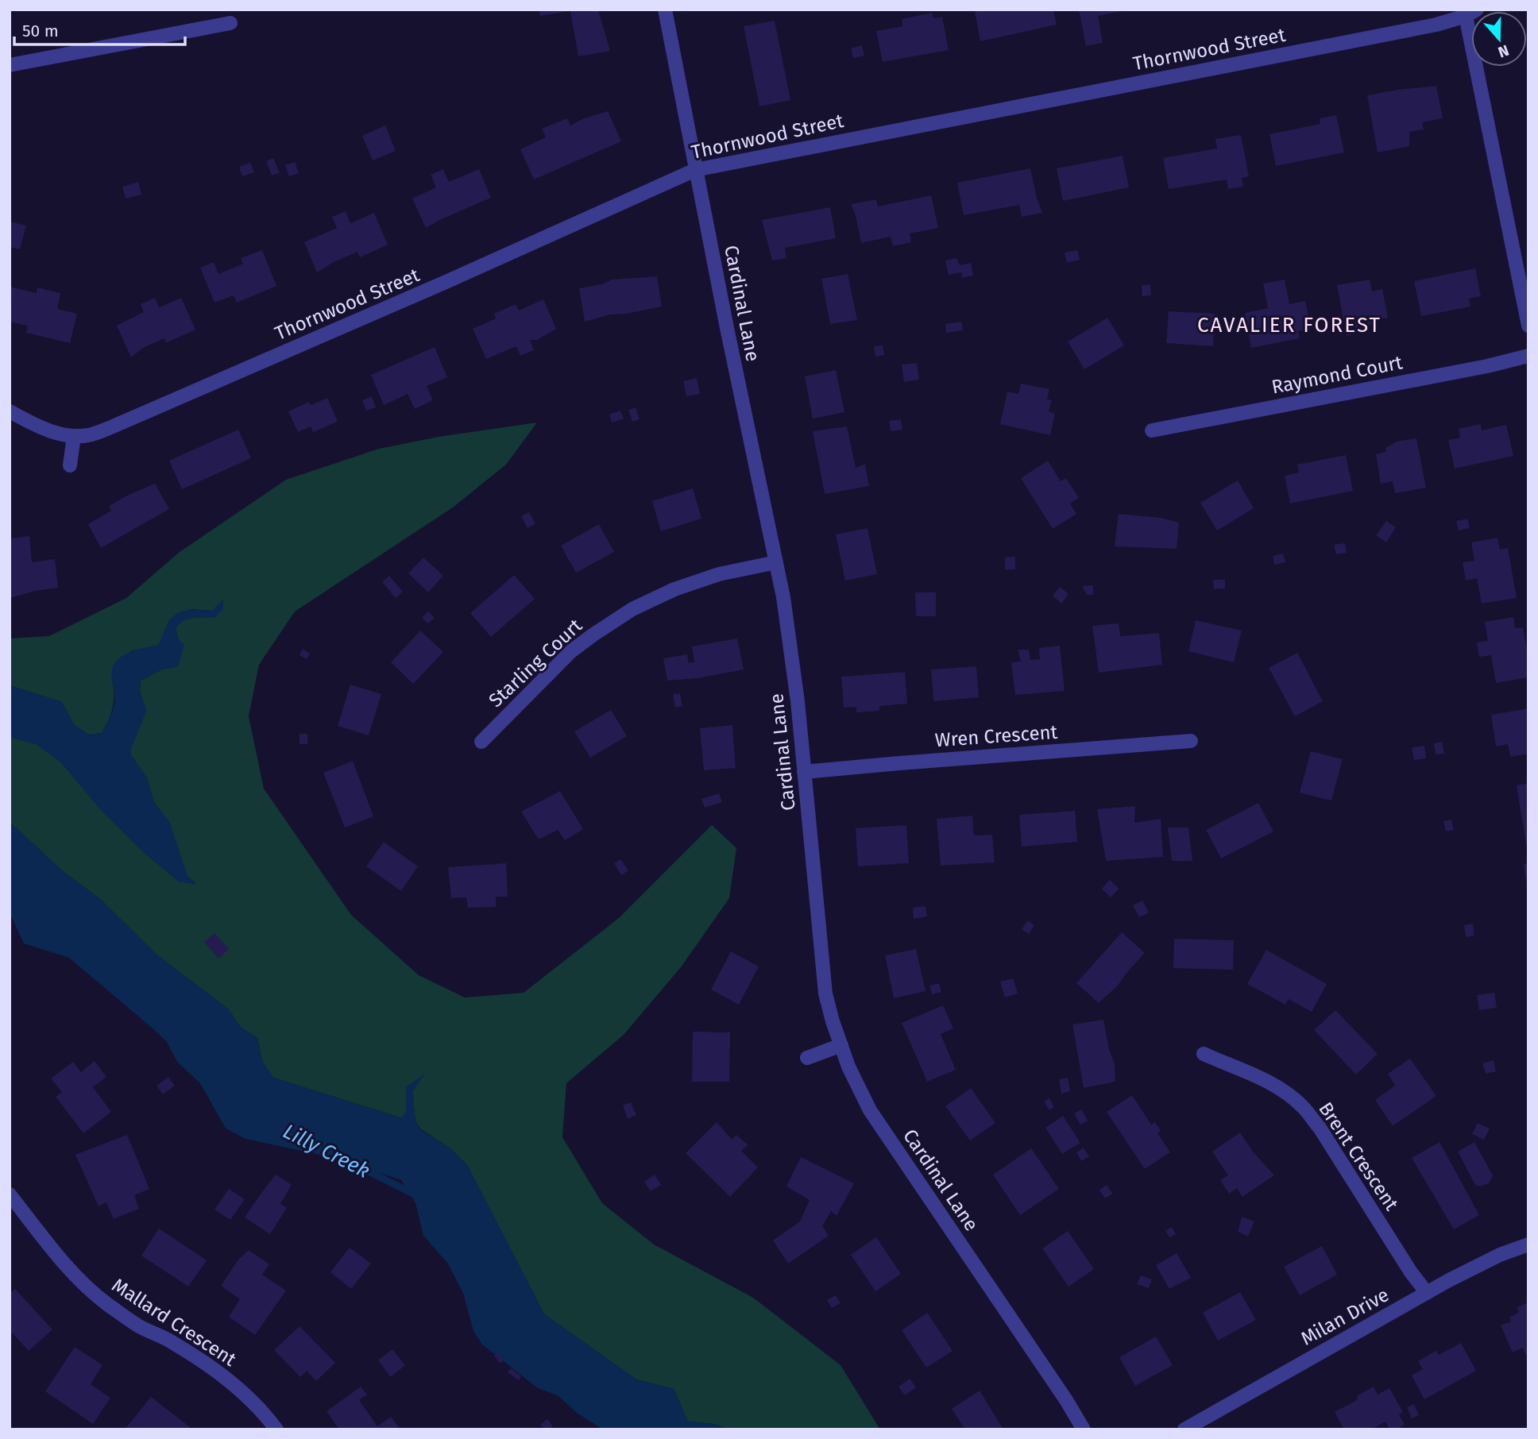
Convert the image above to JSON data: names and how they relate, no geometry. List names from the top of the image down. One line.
{"streets":{"street":["Thornwood Street","Cardinal Lane","Raymond Court","Starling Court","Wren Crescent","Brent Crescent","Milan Drive","Mallard Crescent"]},"crossings":[["Thornwood Street","Cardinal Lane"],["Cardinal Lane","Starling Court"],["Cardinal Lane","Wren Crescent"],["Brent Crescent","Milan Drive"]],"districts":["CAVALIER FOREST"],"water":["Lilly Creek"],"scale_bar":"50 m","north":"bottom"}
